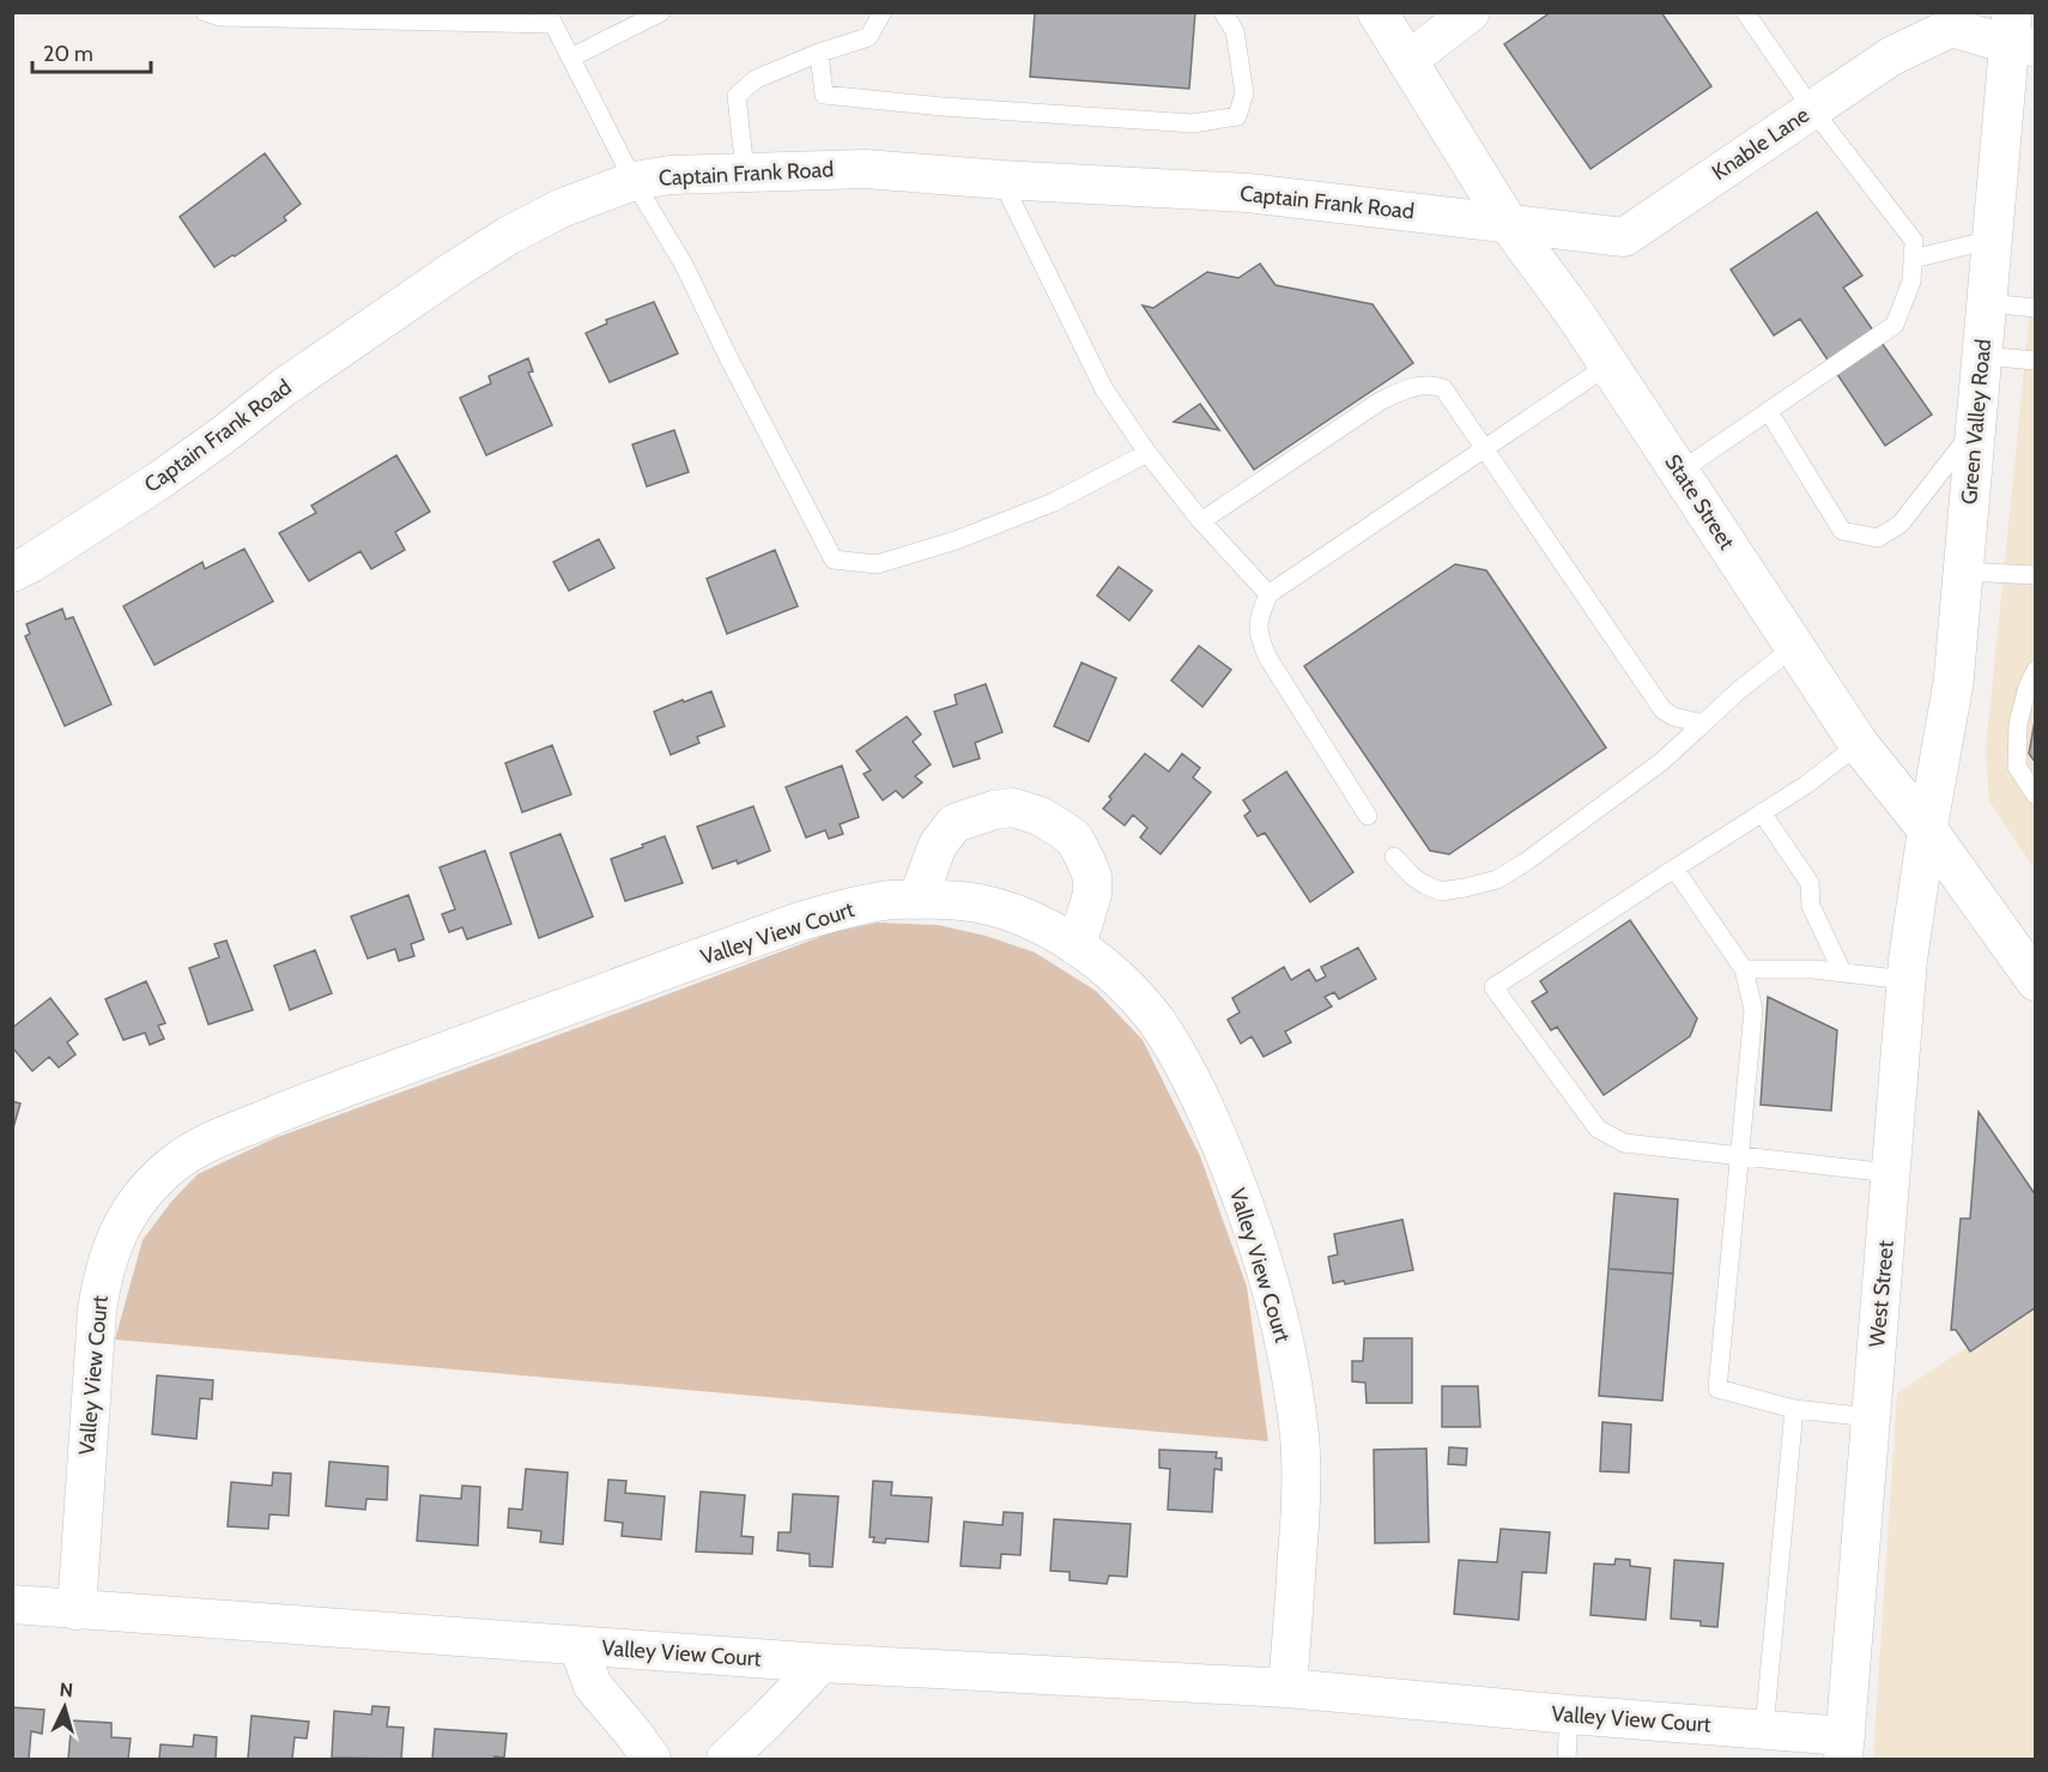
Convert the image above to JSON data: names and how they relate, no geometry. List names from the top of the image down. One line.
{"streets":{"main road":["Green Valley Road","State Street"],"street":["Knable Lane","Captain Frank Road","Valley View Court","West Street"]},"crossings":[["Knable Lane","Captain Frank Road"],["Knable Lane","Green Valley Road"],["Knable Lane","State Street"],["Captain Frank Road","State Street"],["Green Valley Road","State Street"],["Green Valley Road","West Street"],["State Street","West Street"],["Valley View Court","West Street"]],"scale_bar":"20 m","north":"top"}
